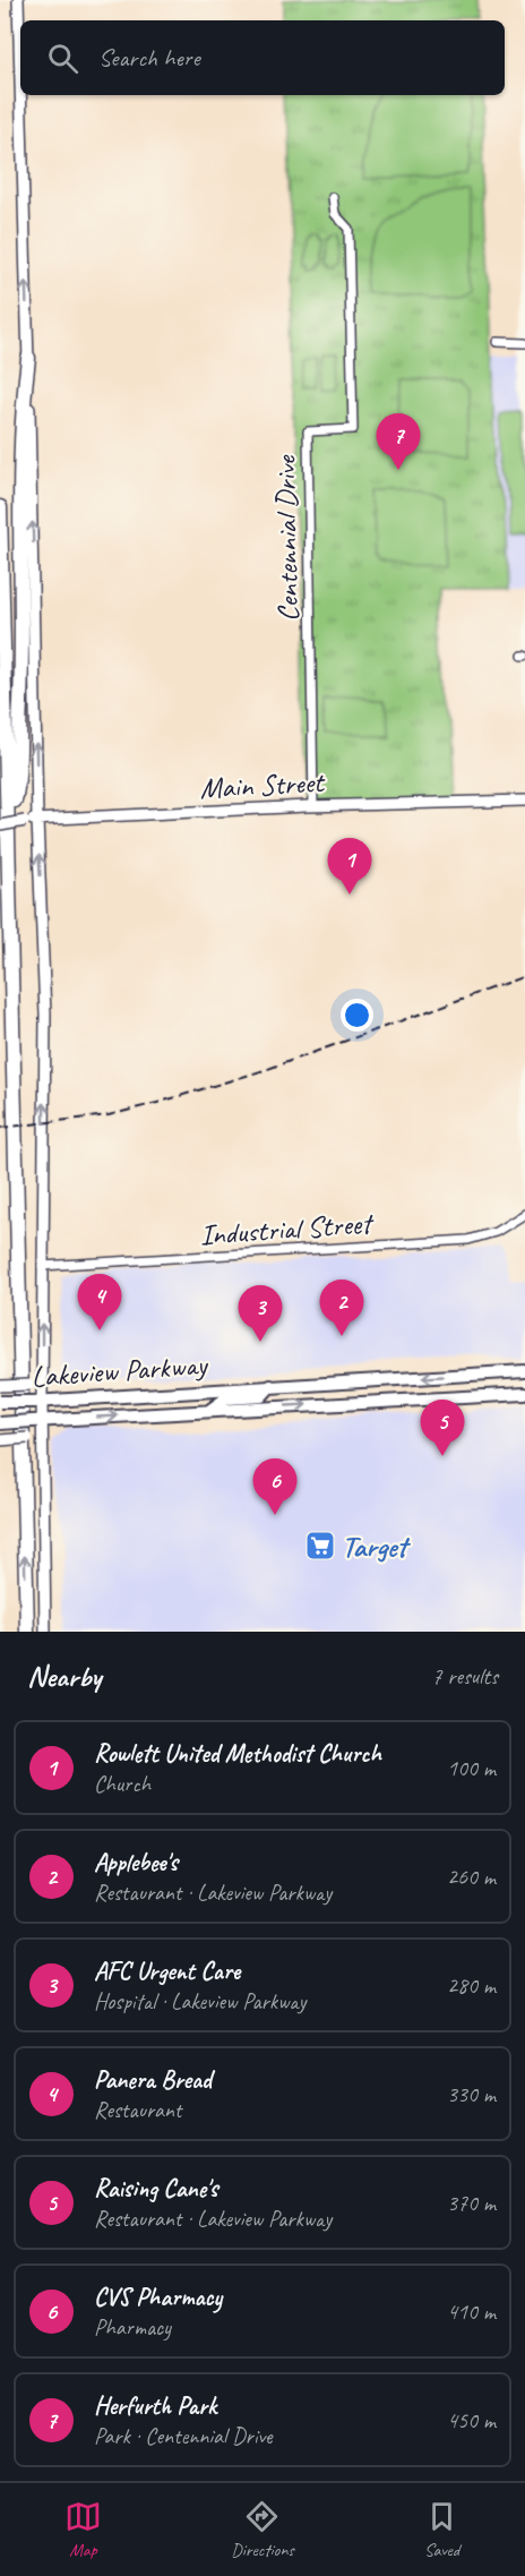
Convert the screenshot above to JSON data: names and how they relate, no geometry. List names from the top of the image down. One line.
{"streets":{"main road":["Main Street","Lakeview Parkway"],"street":["Centennial Drive","Industrial Street"]},"crossings":[["Centennial Drive","Main Street"]],"places":{"supermarket":["Target"]},"page":{"search":"Search here","pins":["7","1","4","2","3","5","6"],"heading":["Nearby","7 results"],"list":[{"mark":"1","name":"Rowlett United Methodist Church","note":"Church","value":"100 m"},{"mark":"2","name":"Applebee's","note":"Restaurant · Lakeview Parkway","value":"260 m"},{"mark":"3","name":"AFC Urgent Care","note":"Hospital · Lakeview Parkway","value":"280 m"},{"mark":"4","name":"Panera Bread","note":"Restaurant","value":"330 m"},{"mark":"5","name":"Raising Cane's","note":"Restaurant · Lakeview Parkway","value":"370 m"},{"mark":"6","name":"CVS Pharmacy","note":"Pharmacy","value":"410 m"},{"mark":"7","name":"Herfurth Park","note":"Park · Centennial Drive","value":"450 m"}],"nav":["Map","Directions","Saved"]}}
